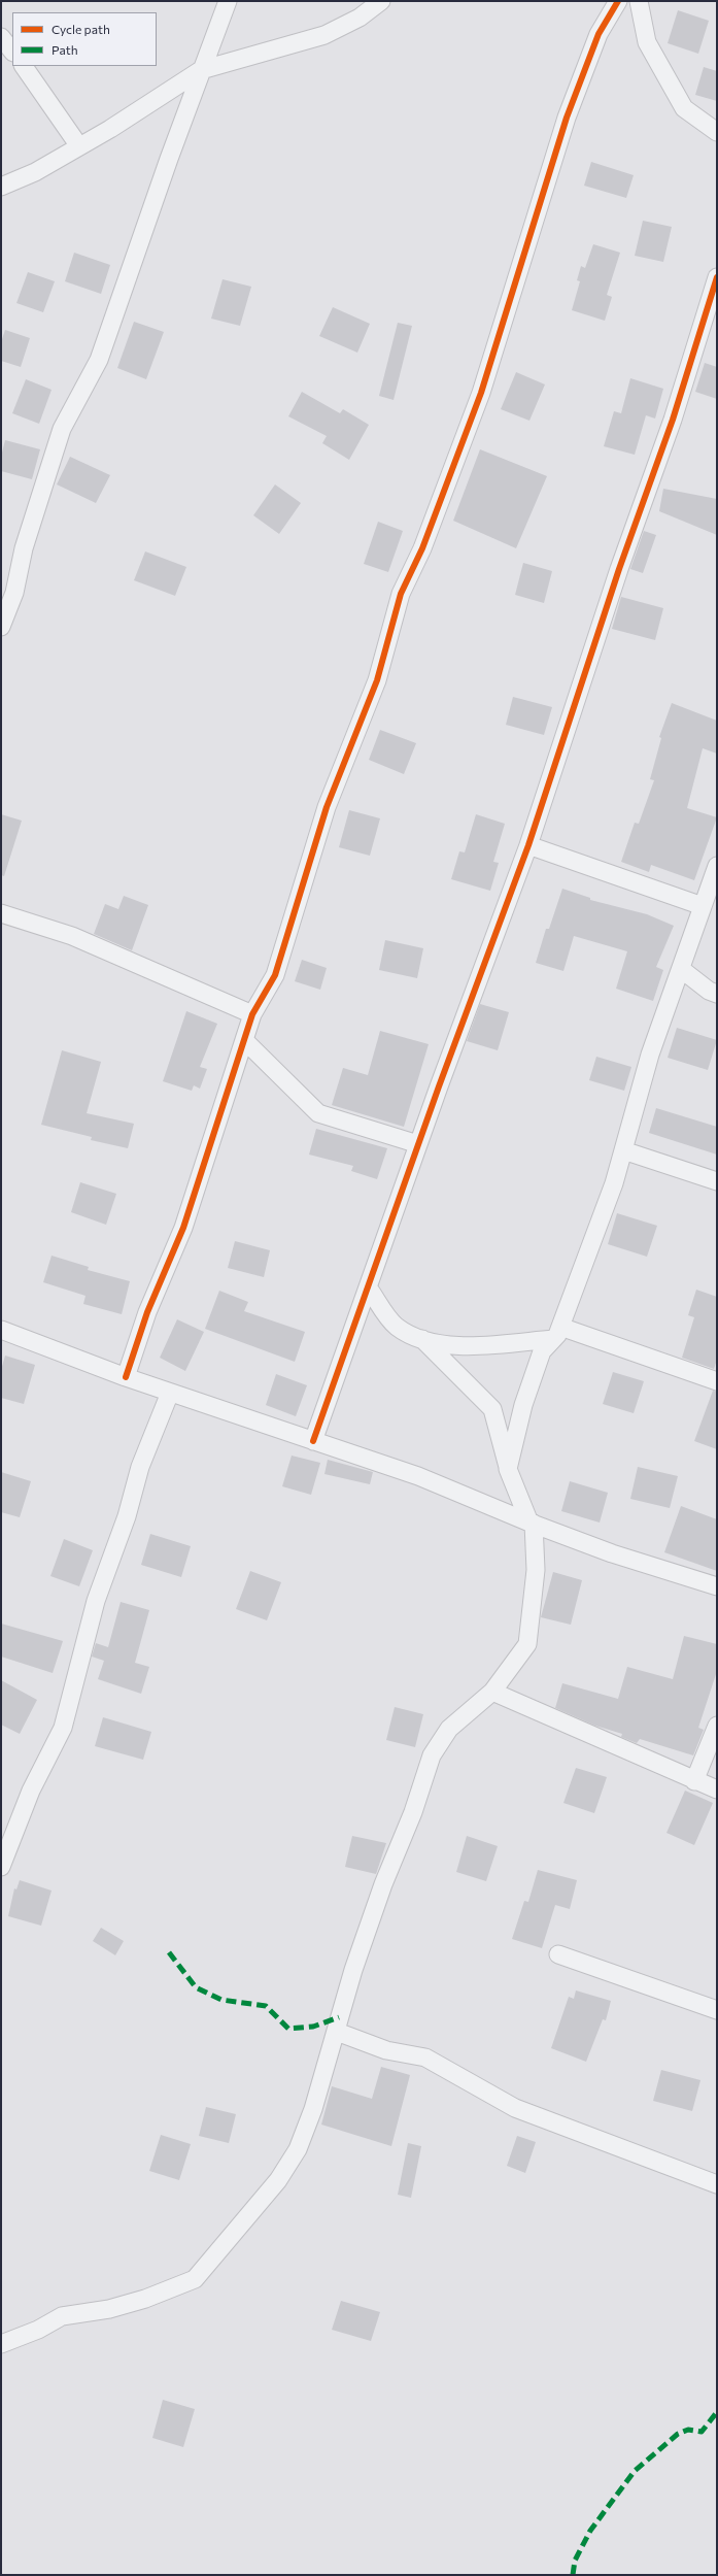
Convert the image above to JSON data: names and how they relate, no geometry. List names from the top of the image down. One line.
{"legend":["Cycle path","Path"]}
